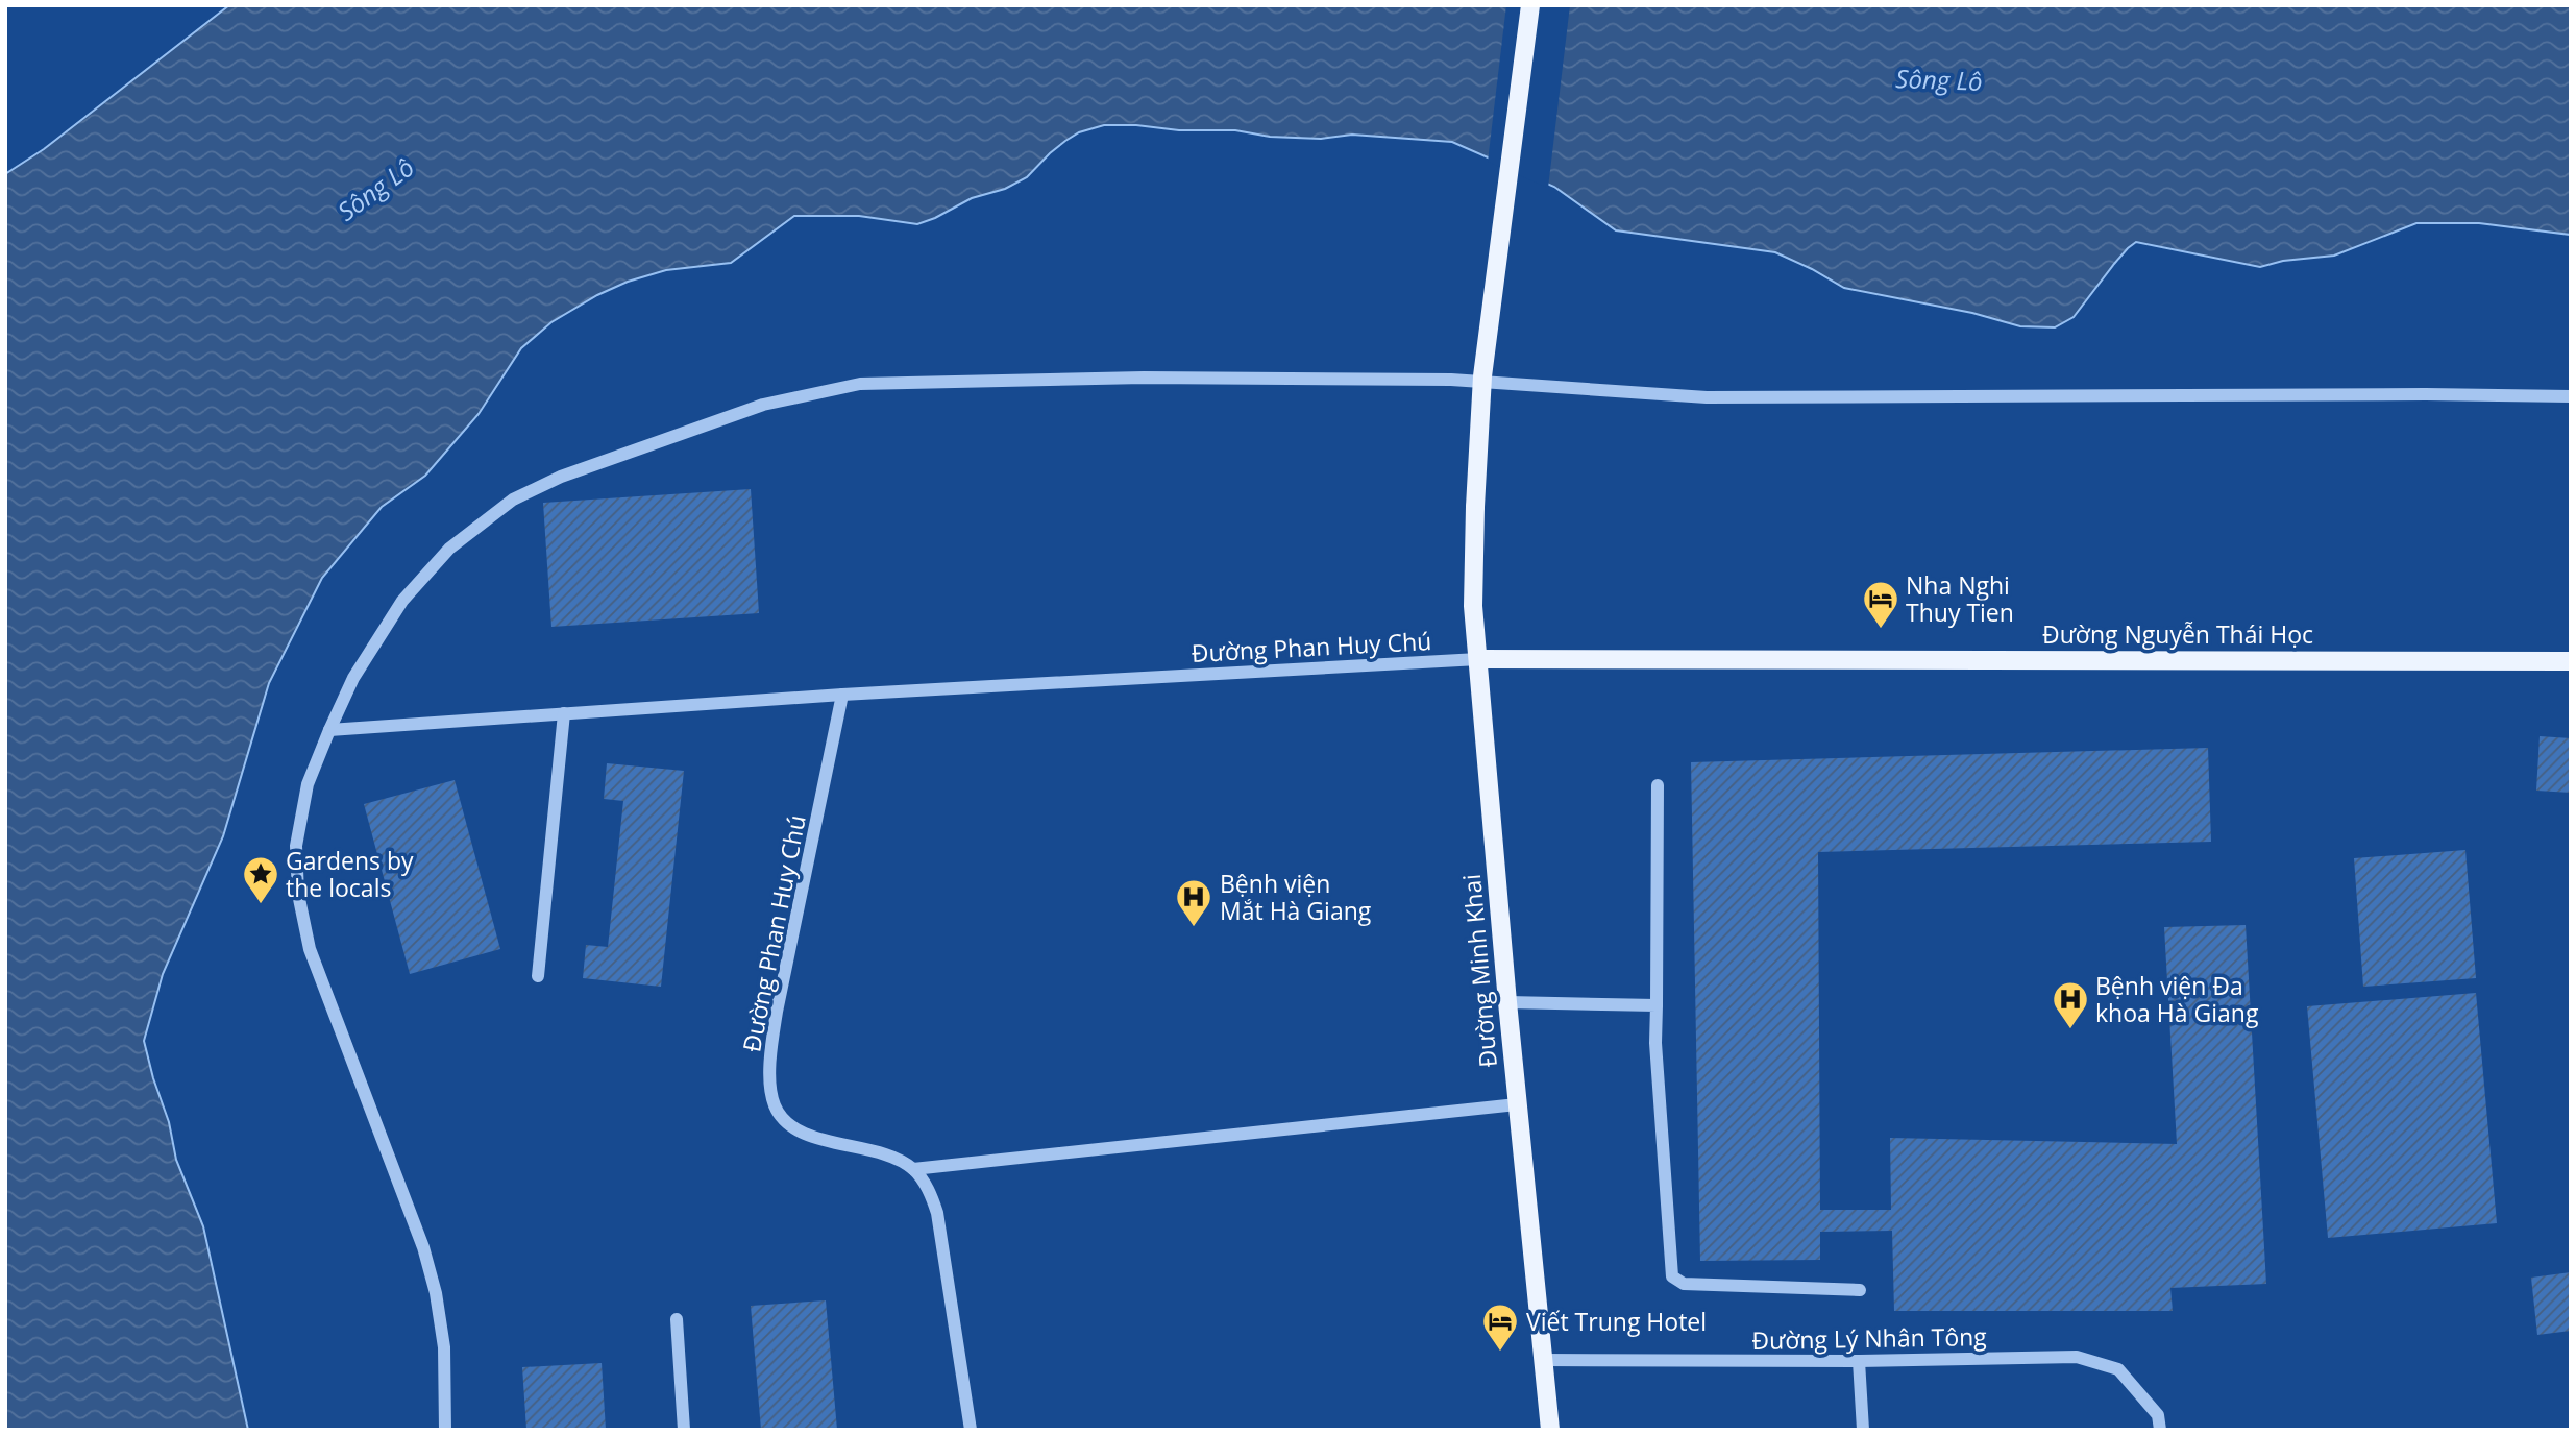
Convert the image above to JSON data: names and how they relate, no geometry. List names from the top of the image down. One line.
{"streets":{"main road":["Đường Nguyễn Thái Học","Đường Minh Khai"],"street":["Đường Phan Huy Chú","Đường Lý Nhân Tông"]},"crossings":[["Đường Nguyễn Thái Học","Đường Phan Huy Chú"],["Đường Nguyễn Thái Học","Đường Minh Khai"],["Đường Phan Huy Chú","Đường Minh Khai"],["Đường Minh Khai","Đường Lý Nhân Tông"]],"water":["Sông Lô"],"places":{"hotel":["Nha Nghi Thuy Tien","Viết Trung Hotel"],"place":["Gardens by the locals"],"hospital":["Bệnh viện Mắt Hà Giang","Bệnh viện Đa khoa Hà Giang"]}}
